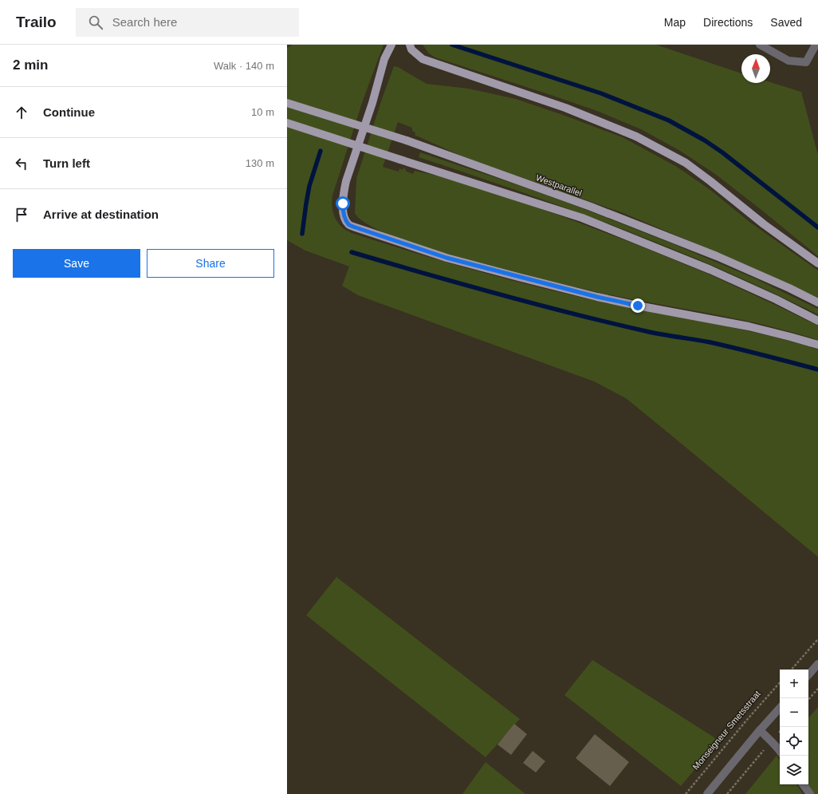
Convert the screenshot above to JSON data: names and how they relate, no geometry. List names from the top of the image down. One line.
{"streets":{"main road":["Westparallel"],"path":["Monseigneur Smetsstraat"]},"north":"top","page":{"header":"Trailo","search":"Search here","nav":["Map","Directions","Saved"],"heading":["2 min","Walk · 140 m"],"list":[["Continue","10 m"],["Turn left","130 m"],"Arrive at destination"],"buttons":["Save","Share"],"map_buttons":["+","−"]}}
